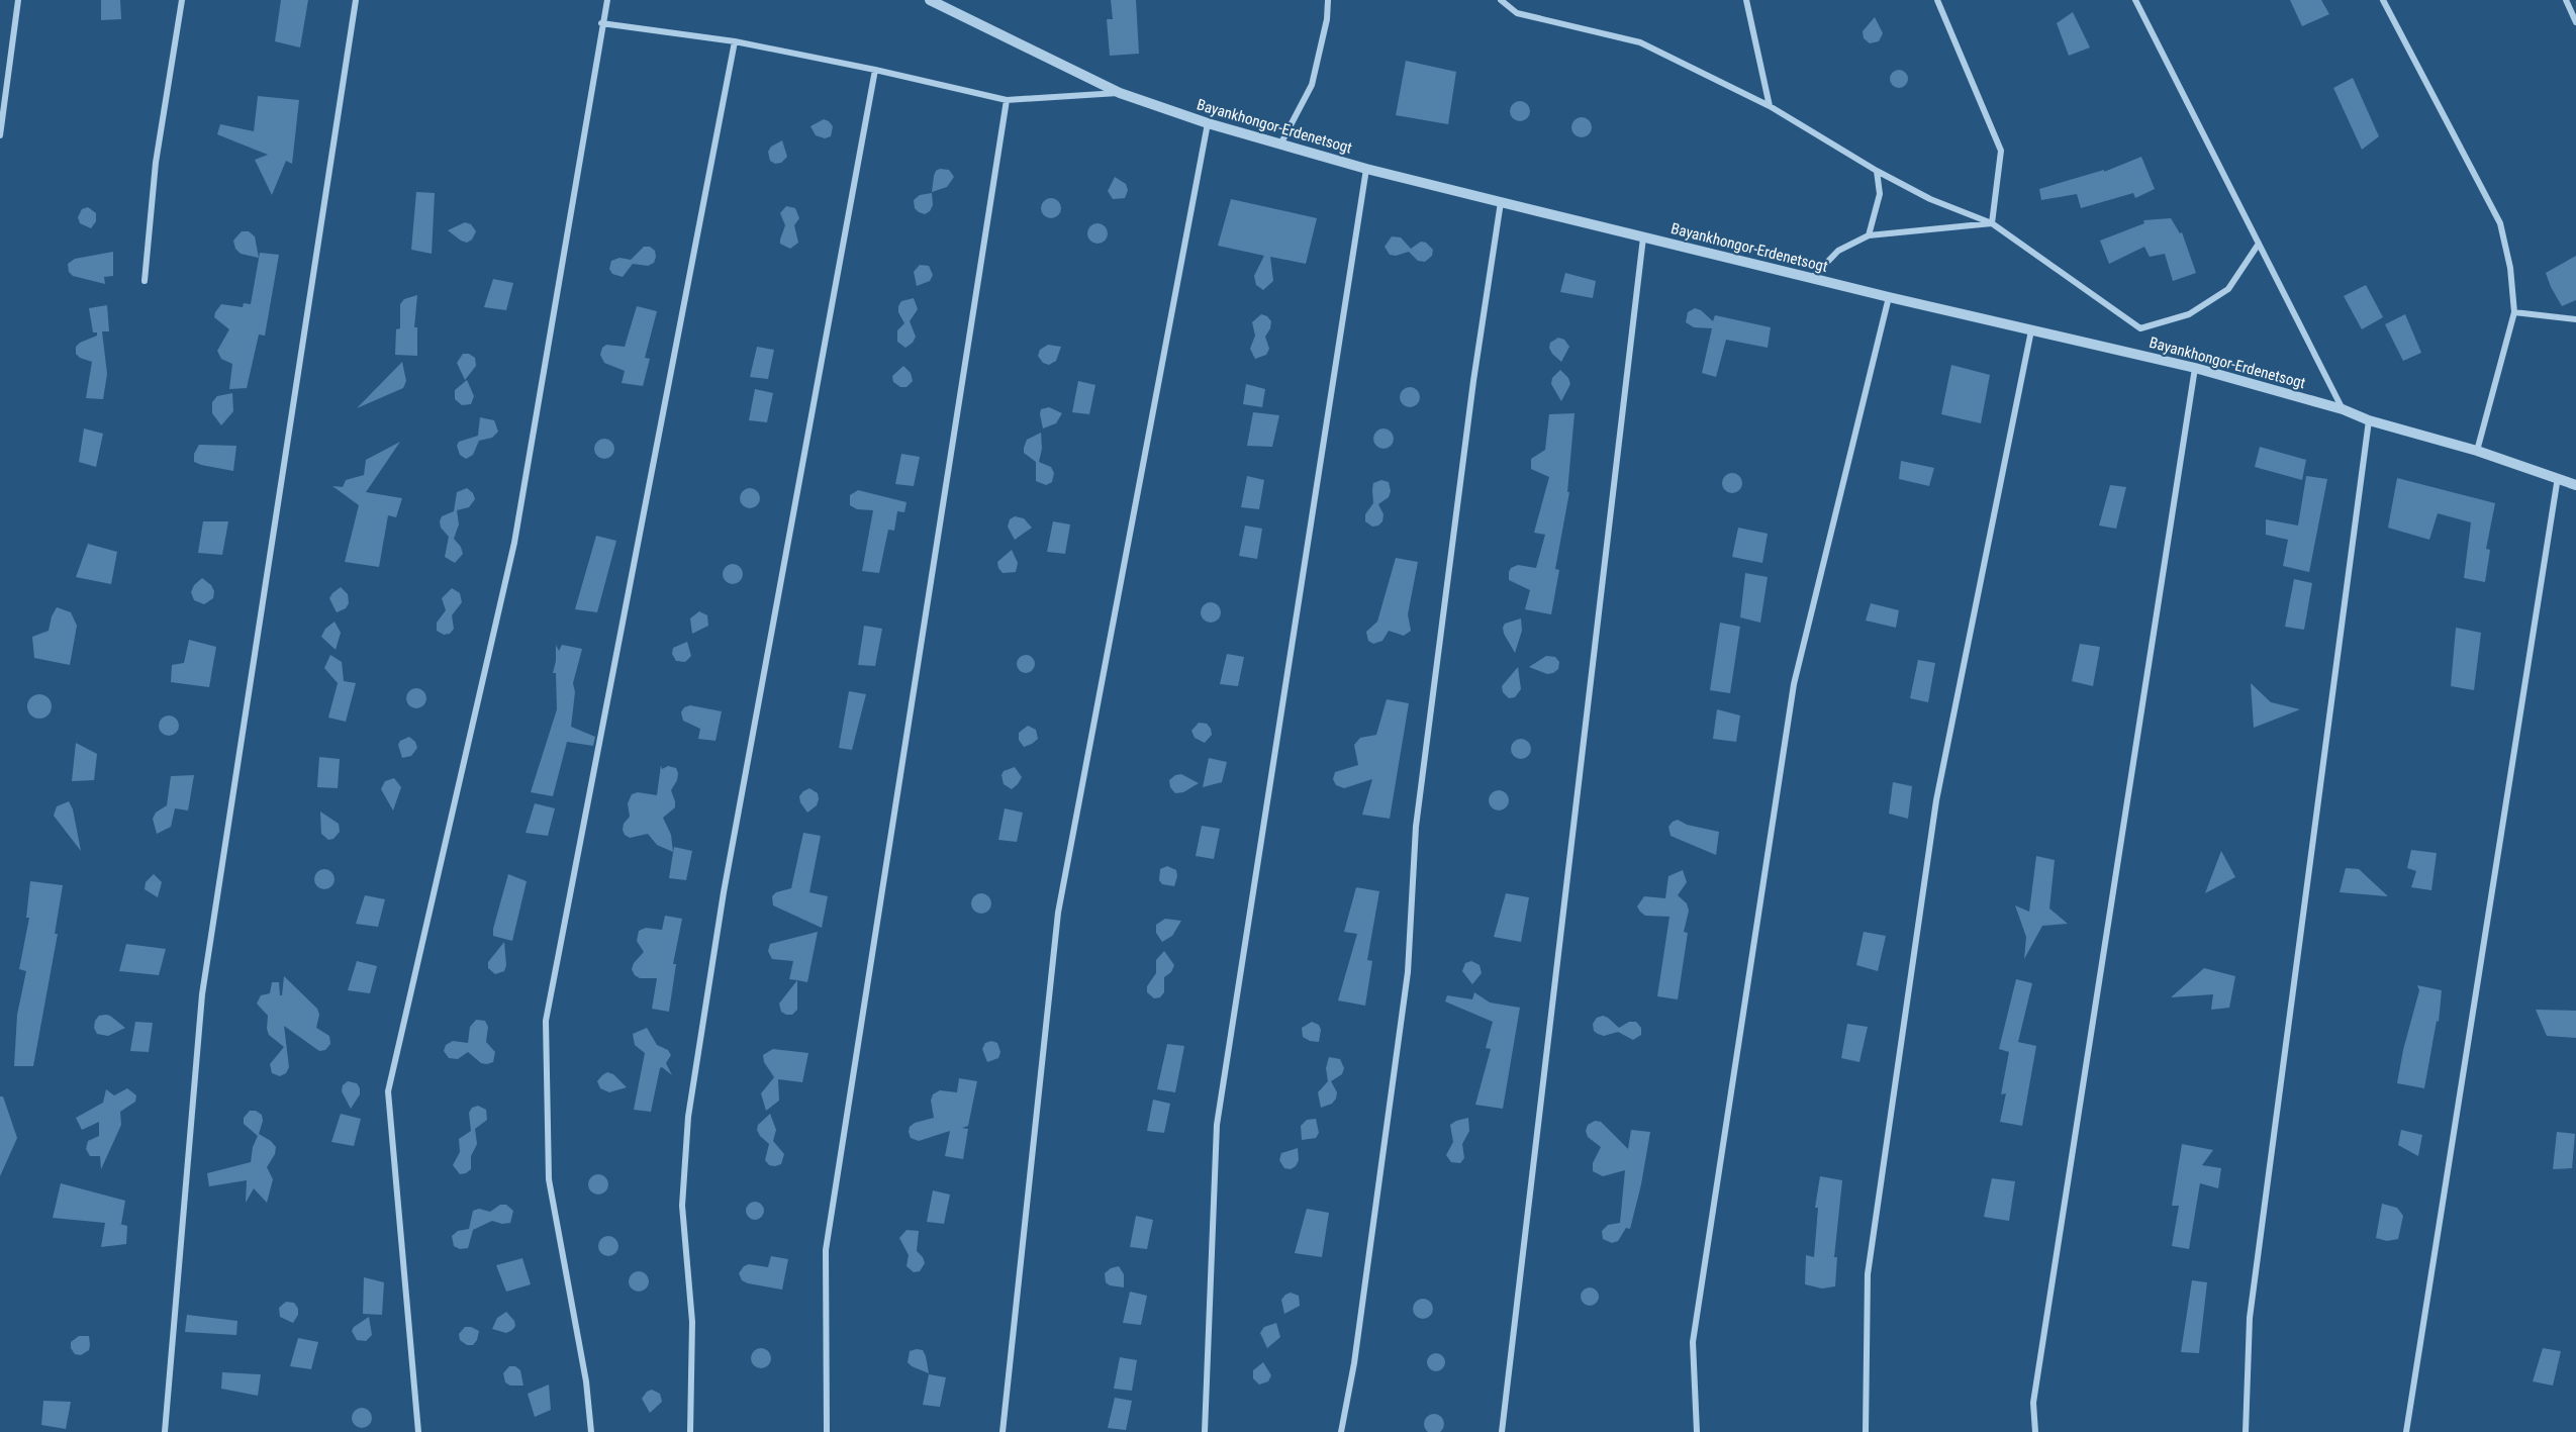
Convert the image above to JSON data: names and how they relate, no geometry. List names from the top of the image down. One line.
{"streets":{"street":["Bayankhongor-Erdenetsogt"]}}
